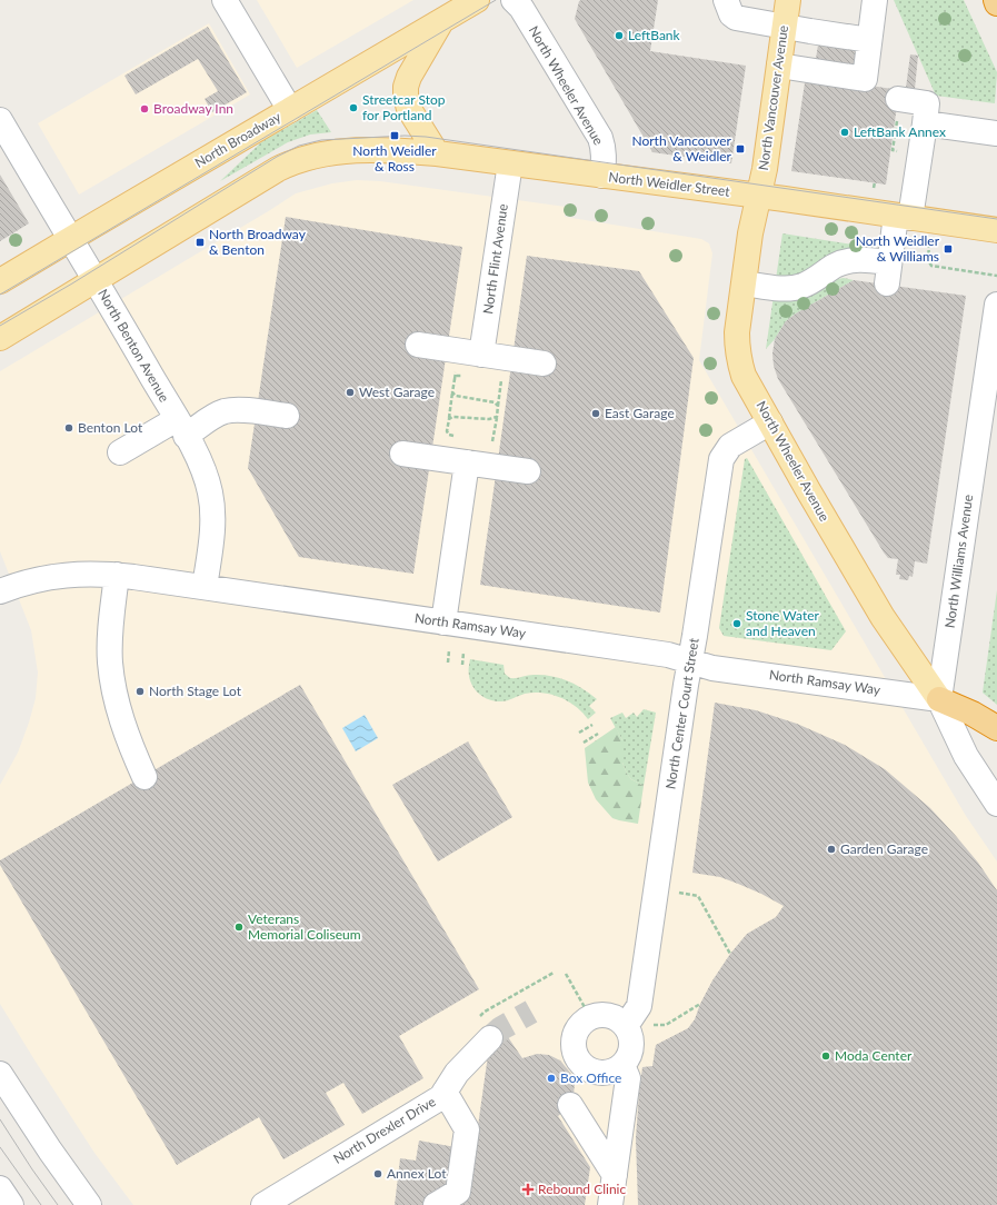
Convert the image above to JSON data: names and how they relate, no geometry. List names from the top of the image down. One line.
{"streets":{"main road":["North Wheeler Avenue","North Vancouver Avenue","North Broadway","North Weidler Street"],"street":["North Flint Avenue","North Benton Avenue","North Williams Avenue","North Ramsay Way","North Center Court Street","North Drexler Drive"]},"crossings":[["North Wheeler Avenue","North Vancouver Avenue"],["North Wheeler Avenue","North Weidler Street"],["North Wheeler Avenue","North Williams Avenue"],["North Wheeler Avenue","North Ramsay Way"],["North Wheeler Avenue","North Center Court Street"],["North Vancouver Avenue","North Weidler Street"],["North Broadway","North Benton Avenue"],["North Weidler Street","North Flint Avenue"],["North Weidler Street","North Benton Avenue"],["North Benton Avenue","North Ramsay Way"],["North Williams Avenue","North Ramsay Way"],["North Ramsay Way","North Center Court Street"]],"places":{"other":["LeftBank","Streetcar Stop for Portland","Broadway Inn","LeftBank Annex","West Garage","East Garage","Benton Lot","Stone Water and Heaven","North Stage Lot","Garden Garage","Veterans Memorial Coliseum","Moda Center","Box Office","Annex Lot"],"transit":["North Weidler & Ross","North Vancouver & Weidler","North Broadway & Benton","North Weidler & Williams"],"health":["Rebound Clinic"]}}
